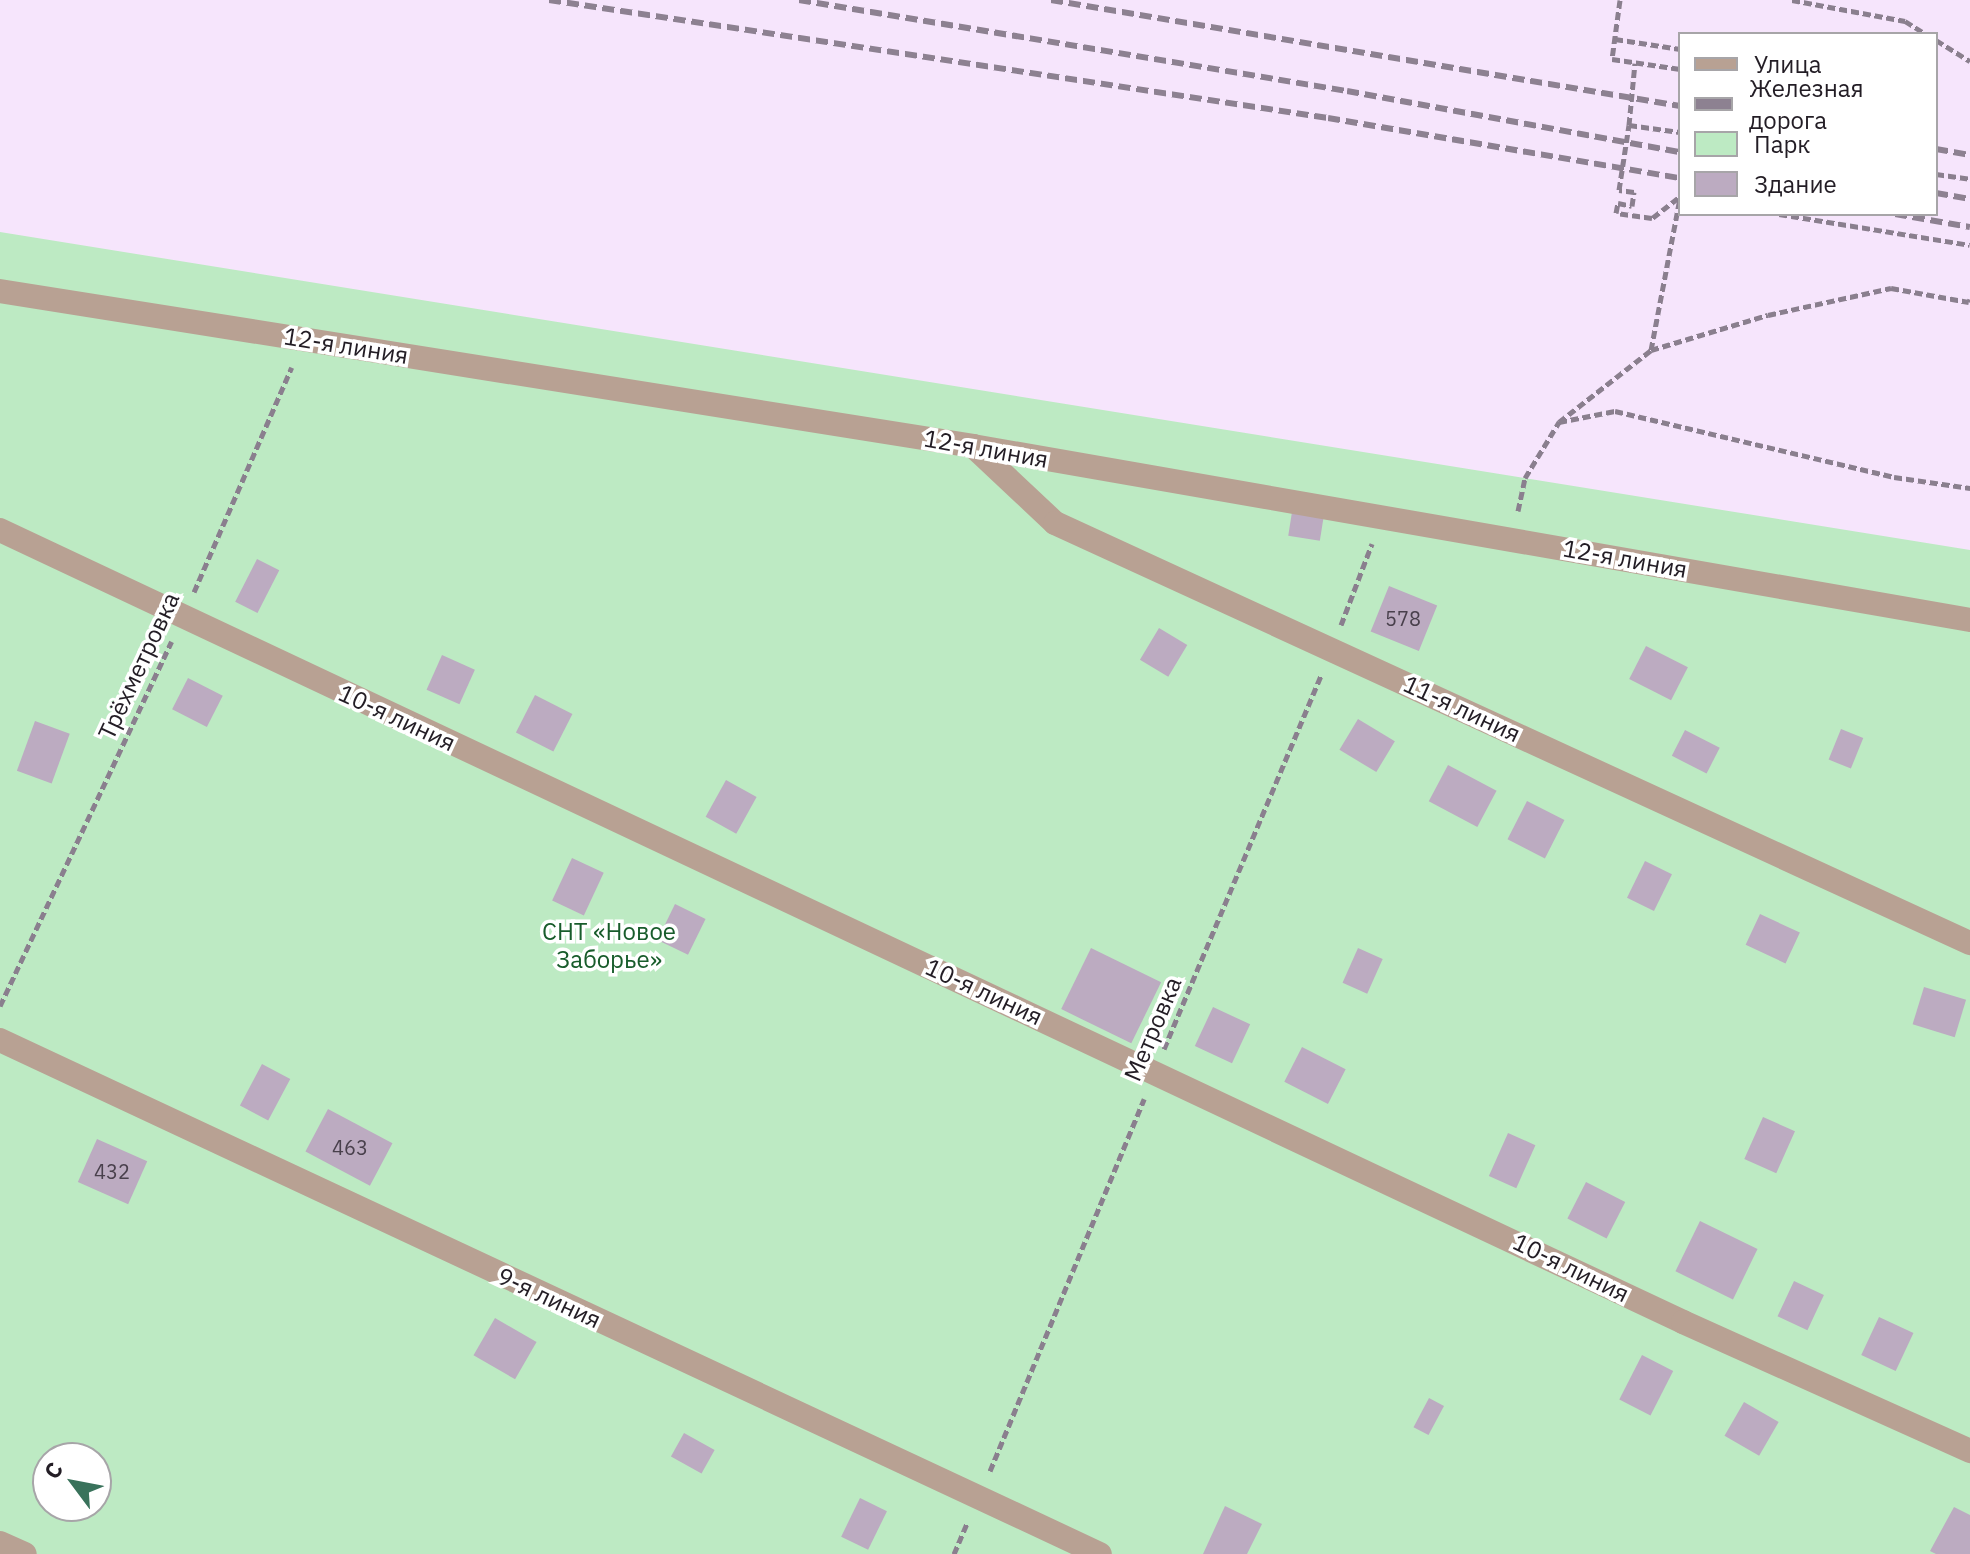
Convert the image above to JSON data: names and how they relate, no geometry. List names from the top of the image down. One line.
{"streets":{"street":["12-я линия","11-я линия","10-я линия","9-я линия"],"path":["Трёхметровка","Метровка"]},"crossings":[["12-я линия","Трёхметровка"],["12-я линия","11-я линия"],["12-я линия","Метровка"],["Трёхметровка","10-я линия"],["11-я линия","Метровка"],["10-я линия","Метровка"],["Метровка","9-я линия"]],"parks":["СНТ «Новое Заборье»"],"house_numbers":["578","463","432"],"legend":["Улица","Железная дорога","Парк","Здание"],"north":"top left"}
